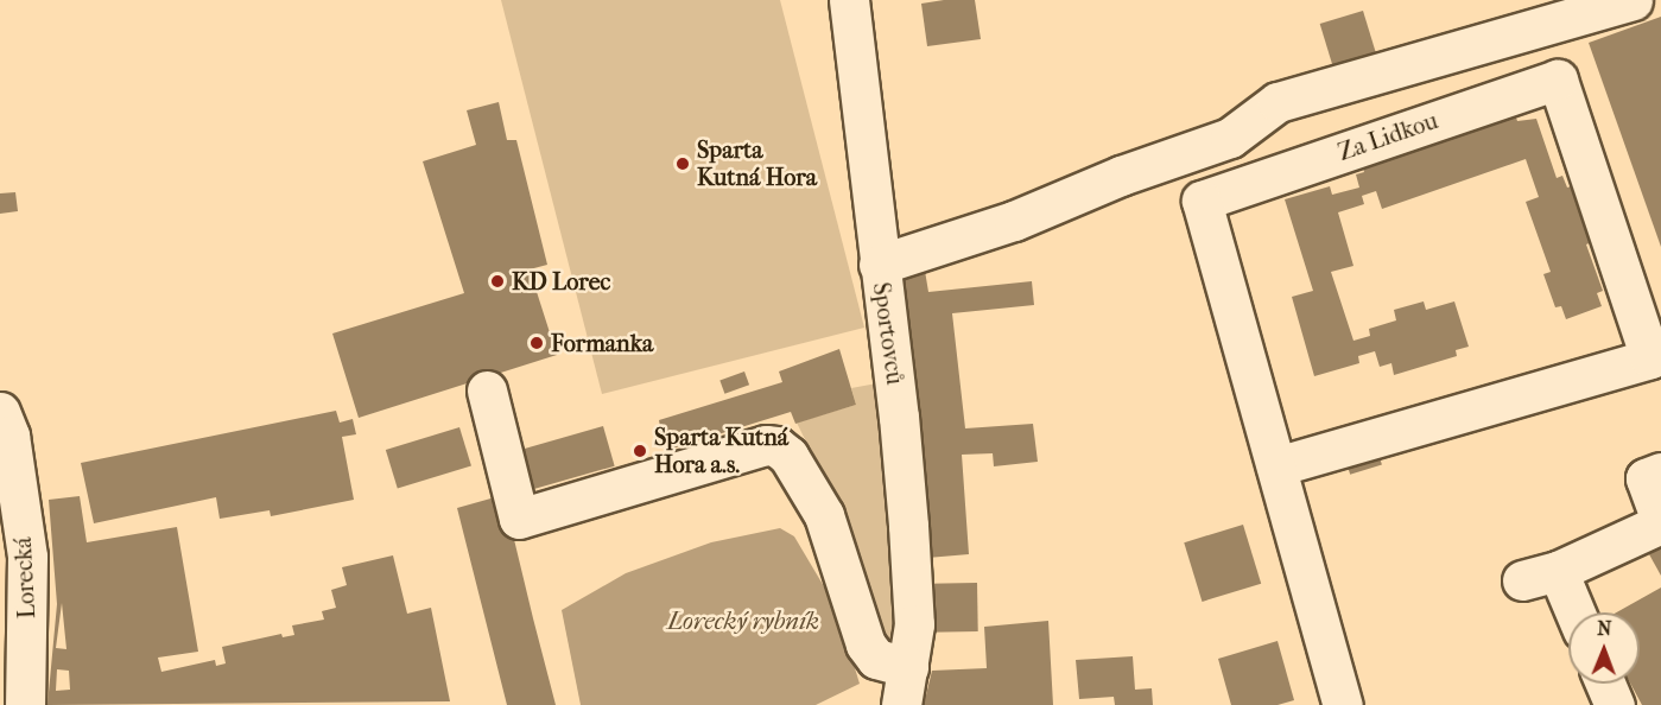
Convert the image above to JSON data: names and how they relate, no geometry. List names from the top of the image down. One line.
{"streets":{"street":["Za Lidkou","Sportovců","Lorecká"]},"water":["Lorecký rybník"],"places":["Sparta Kutná Hora","KD Lorec","Formanka","Sparta Kutná Hora a.s."],"north":"top"}
